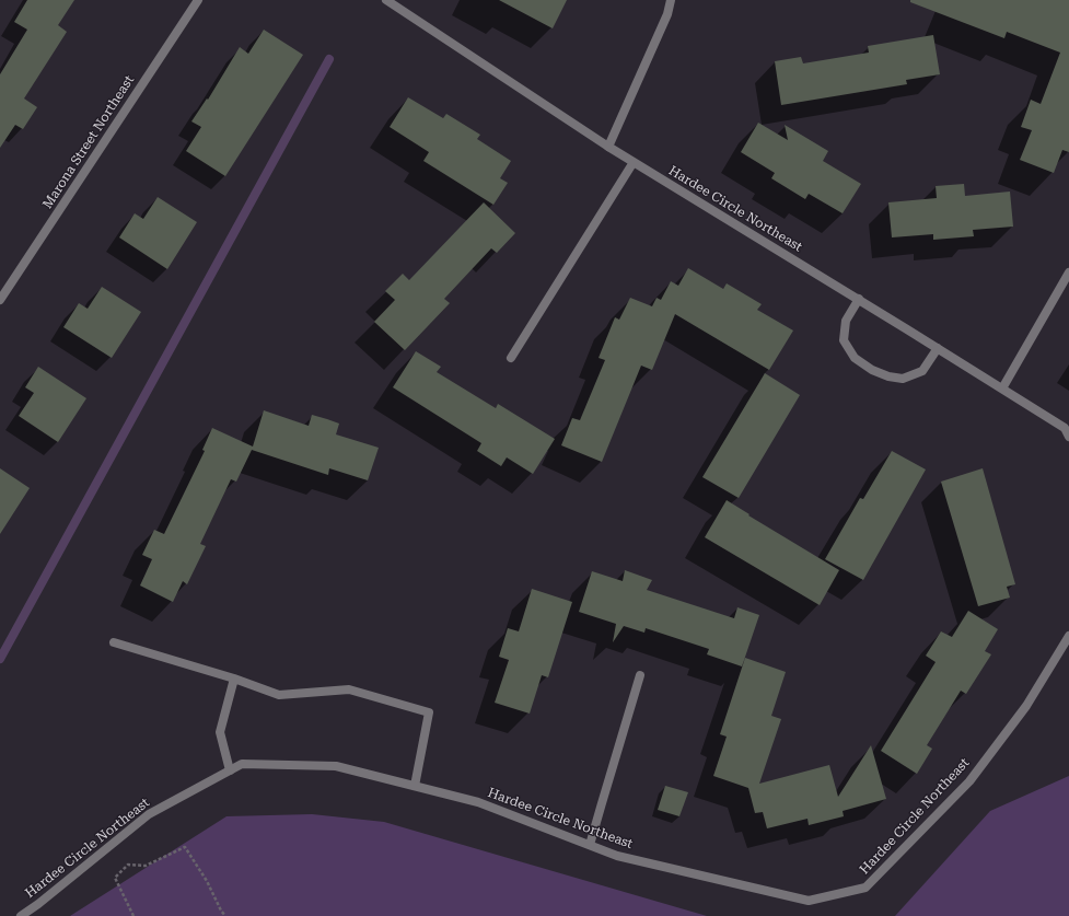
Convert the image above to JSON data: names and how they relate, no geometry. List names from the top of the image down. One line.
{"streets":{"street":["Marona Street Northeast","Hardee Circle Northeast"]}}
